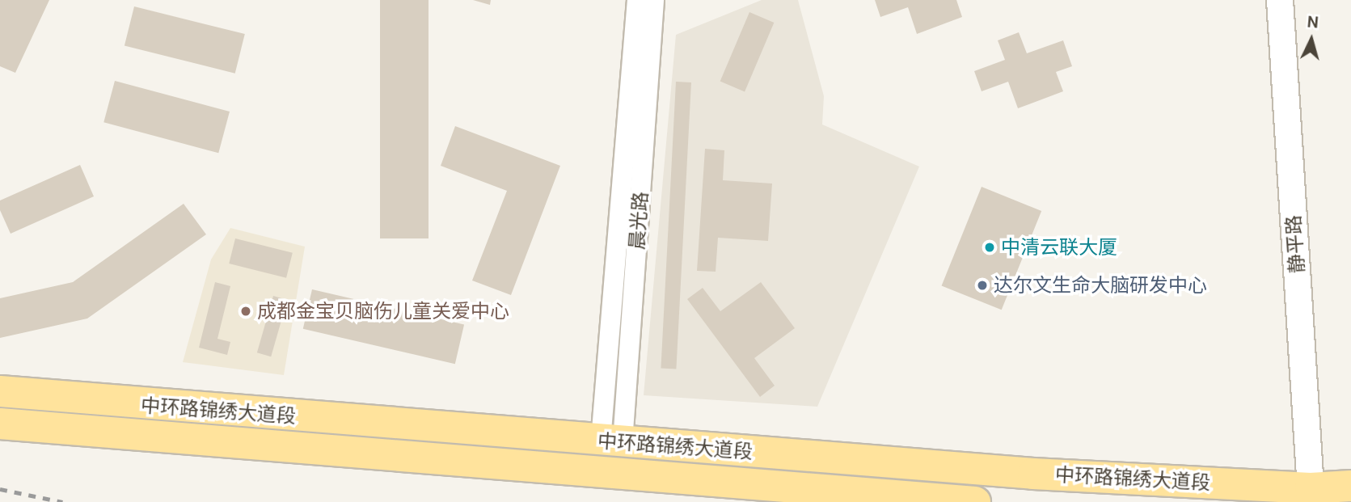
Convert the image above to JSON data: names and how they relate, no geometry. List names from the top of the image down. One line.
{"streets":{"main road":["中环路锦绣大道段"],"street":["晨光路","静平路"]},"crossings":[["晨光路","中环路锦绣大道段"],["静平路","中环路锦绣大道段"]],"places":["中清云联大厦","达尔文生命大脑研发中心","成都金宝贝脑伤儿童关爱中心"],"north":"top"}
